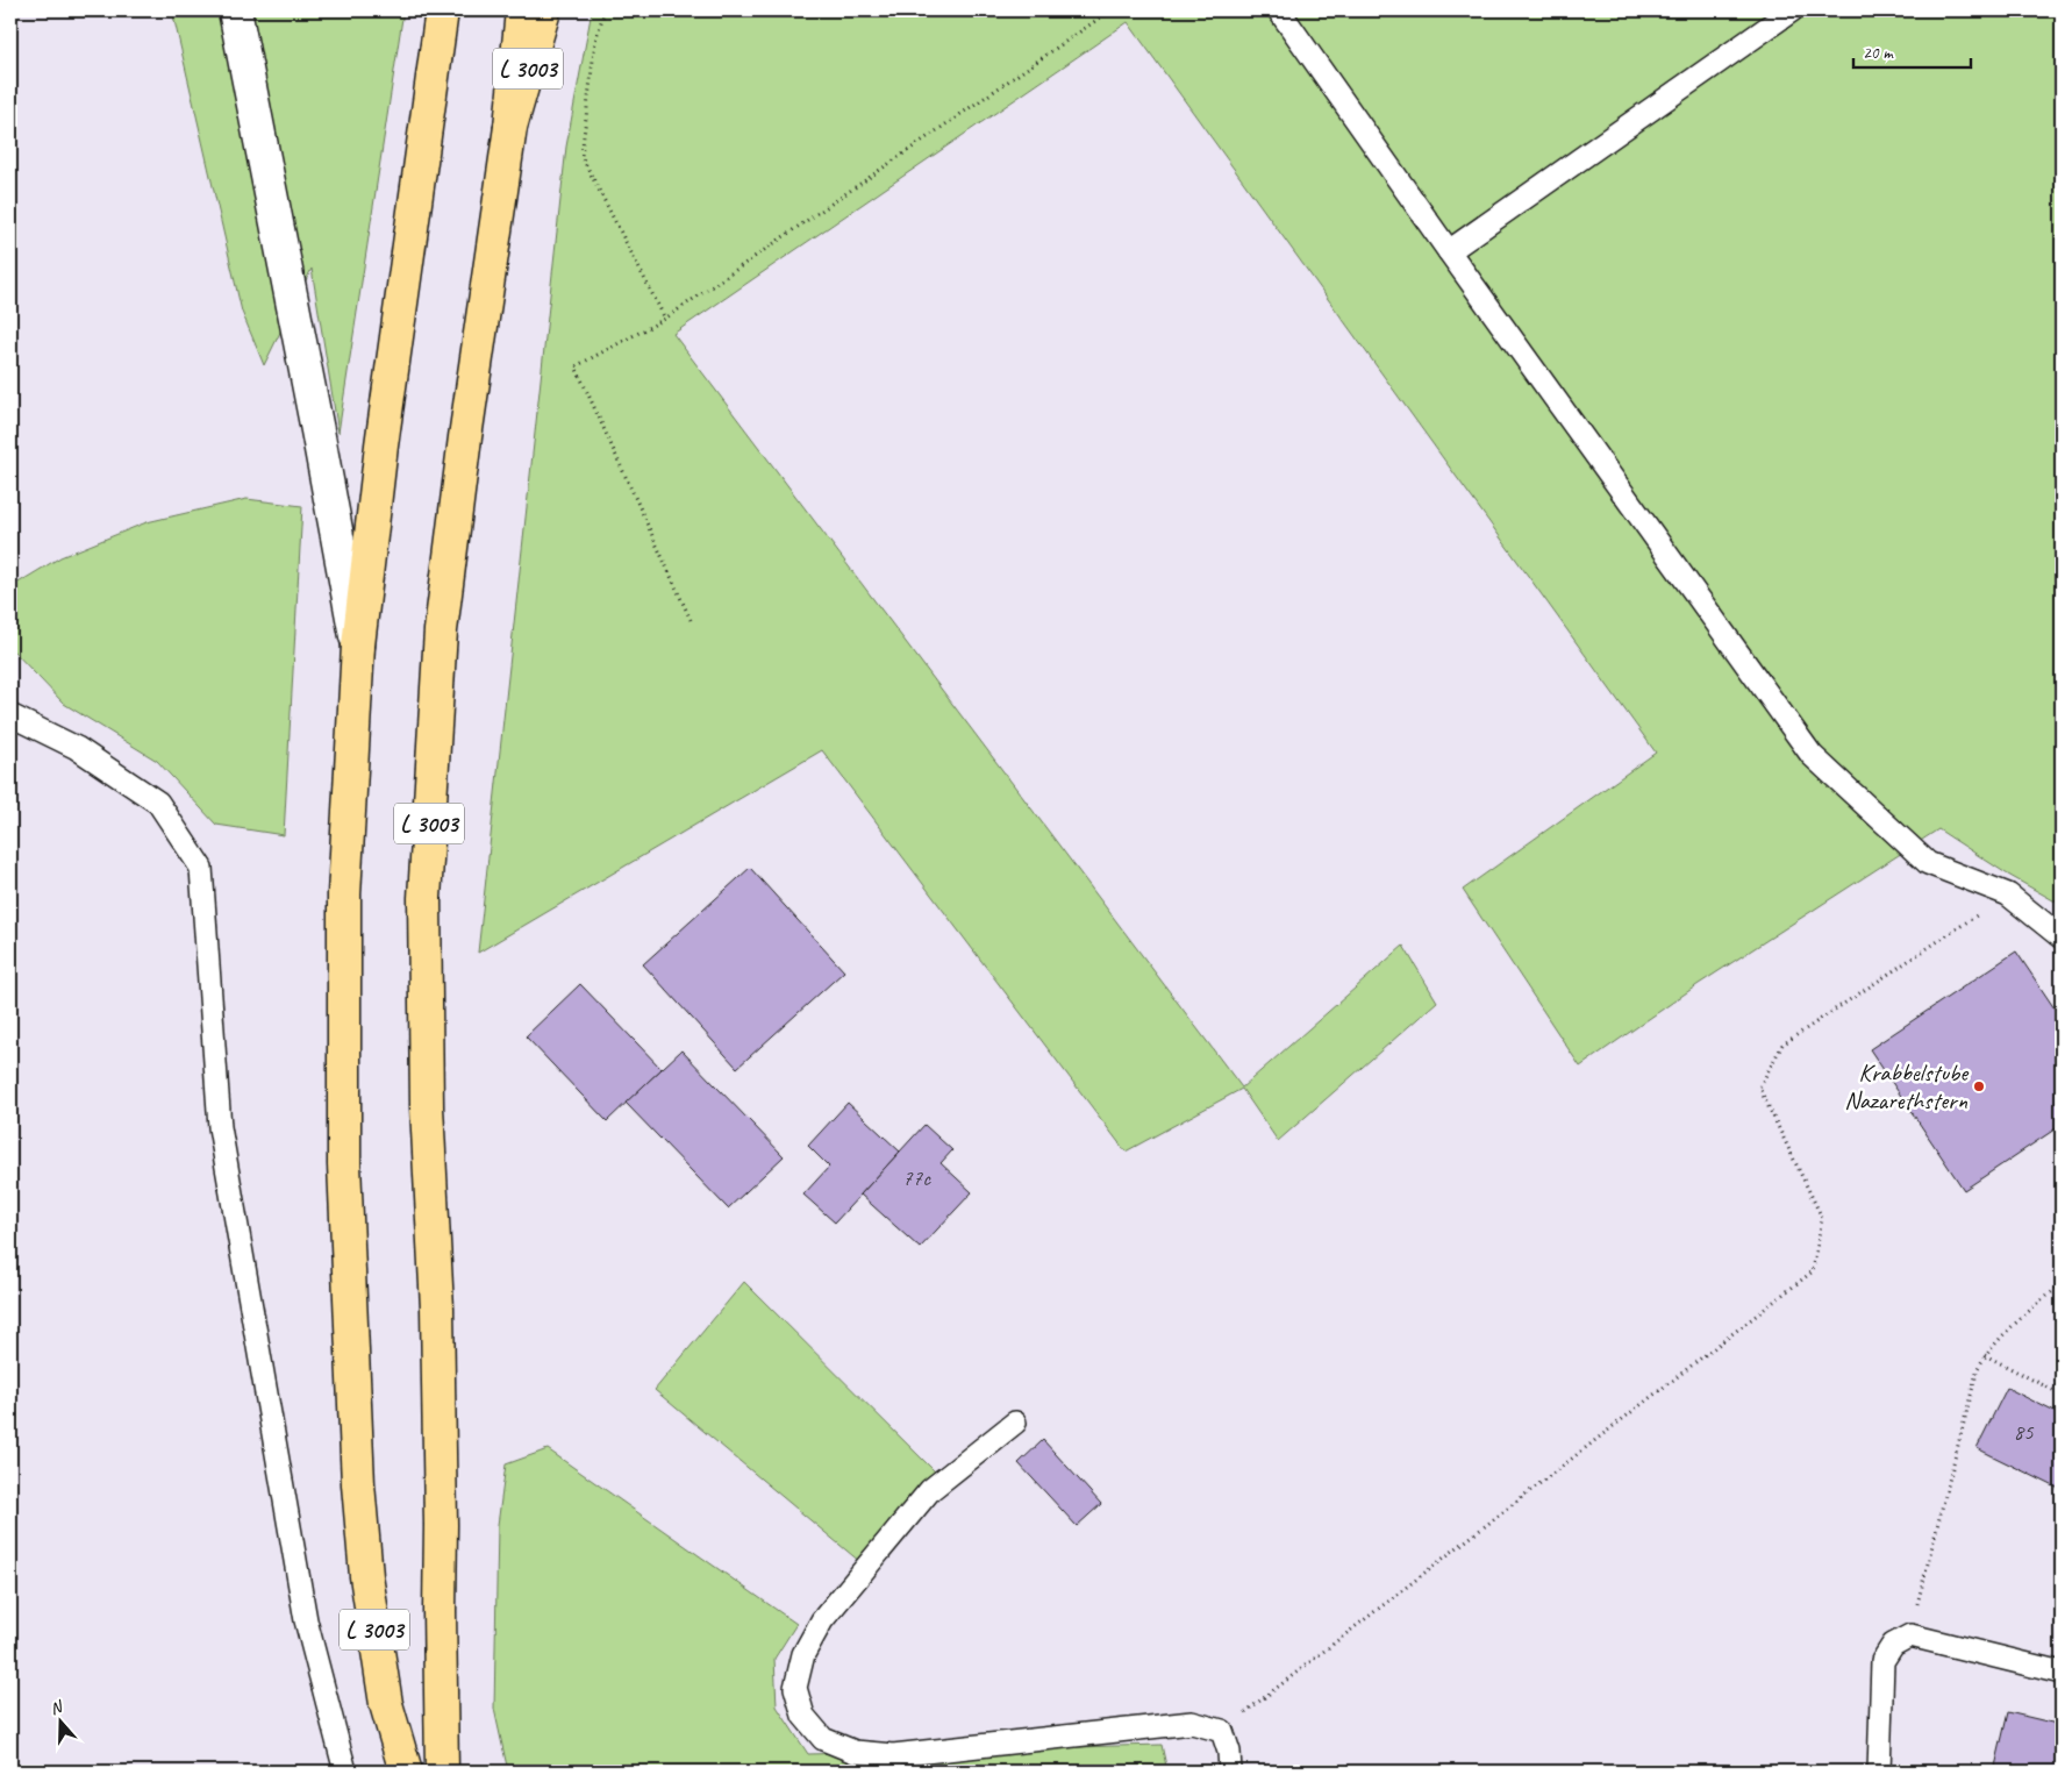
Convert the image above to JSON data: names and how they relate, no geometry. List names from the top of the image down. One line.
{"streets":{"main road":["L 3003"]},"places":["Krabbelstube Nazarethstern"],"house_numbers":["77c","85"],"scale_bar":"20 m","north":"top"}
